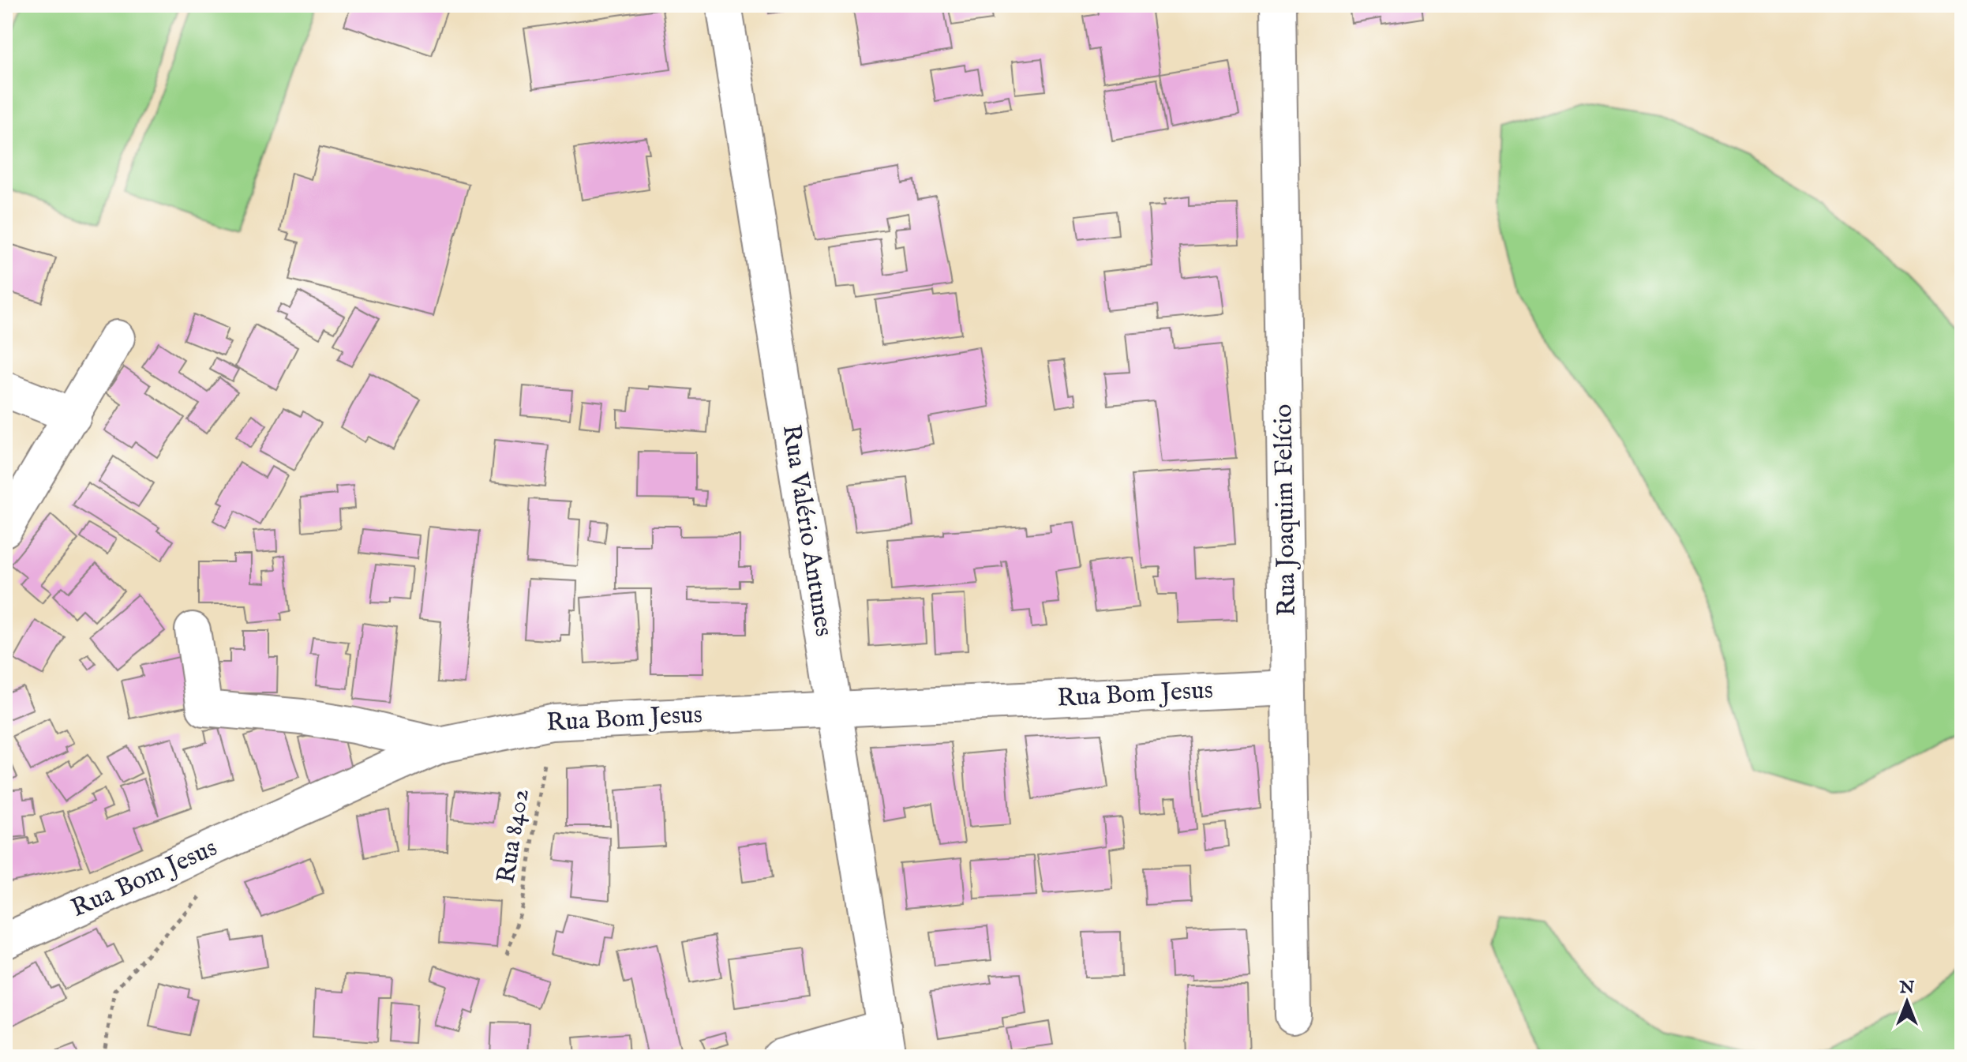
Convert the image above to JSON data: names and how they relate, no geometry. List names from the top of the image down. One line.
{"streets":{"street":["Rua Joaquim Felício","Rua Valério Antunes","Rua Bom Jesus"],"path":["Rua 8402"]},"crossings":[["Rua Joaquim Felício","Rua Bom Jesus"],["Rua Valério Antunes","Rua Bom Jesus"],["Rua Bom Jesus","Rua 8402"]],"north":"top"}
